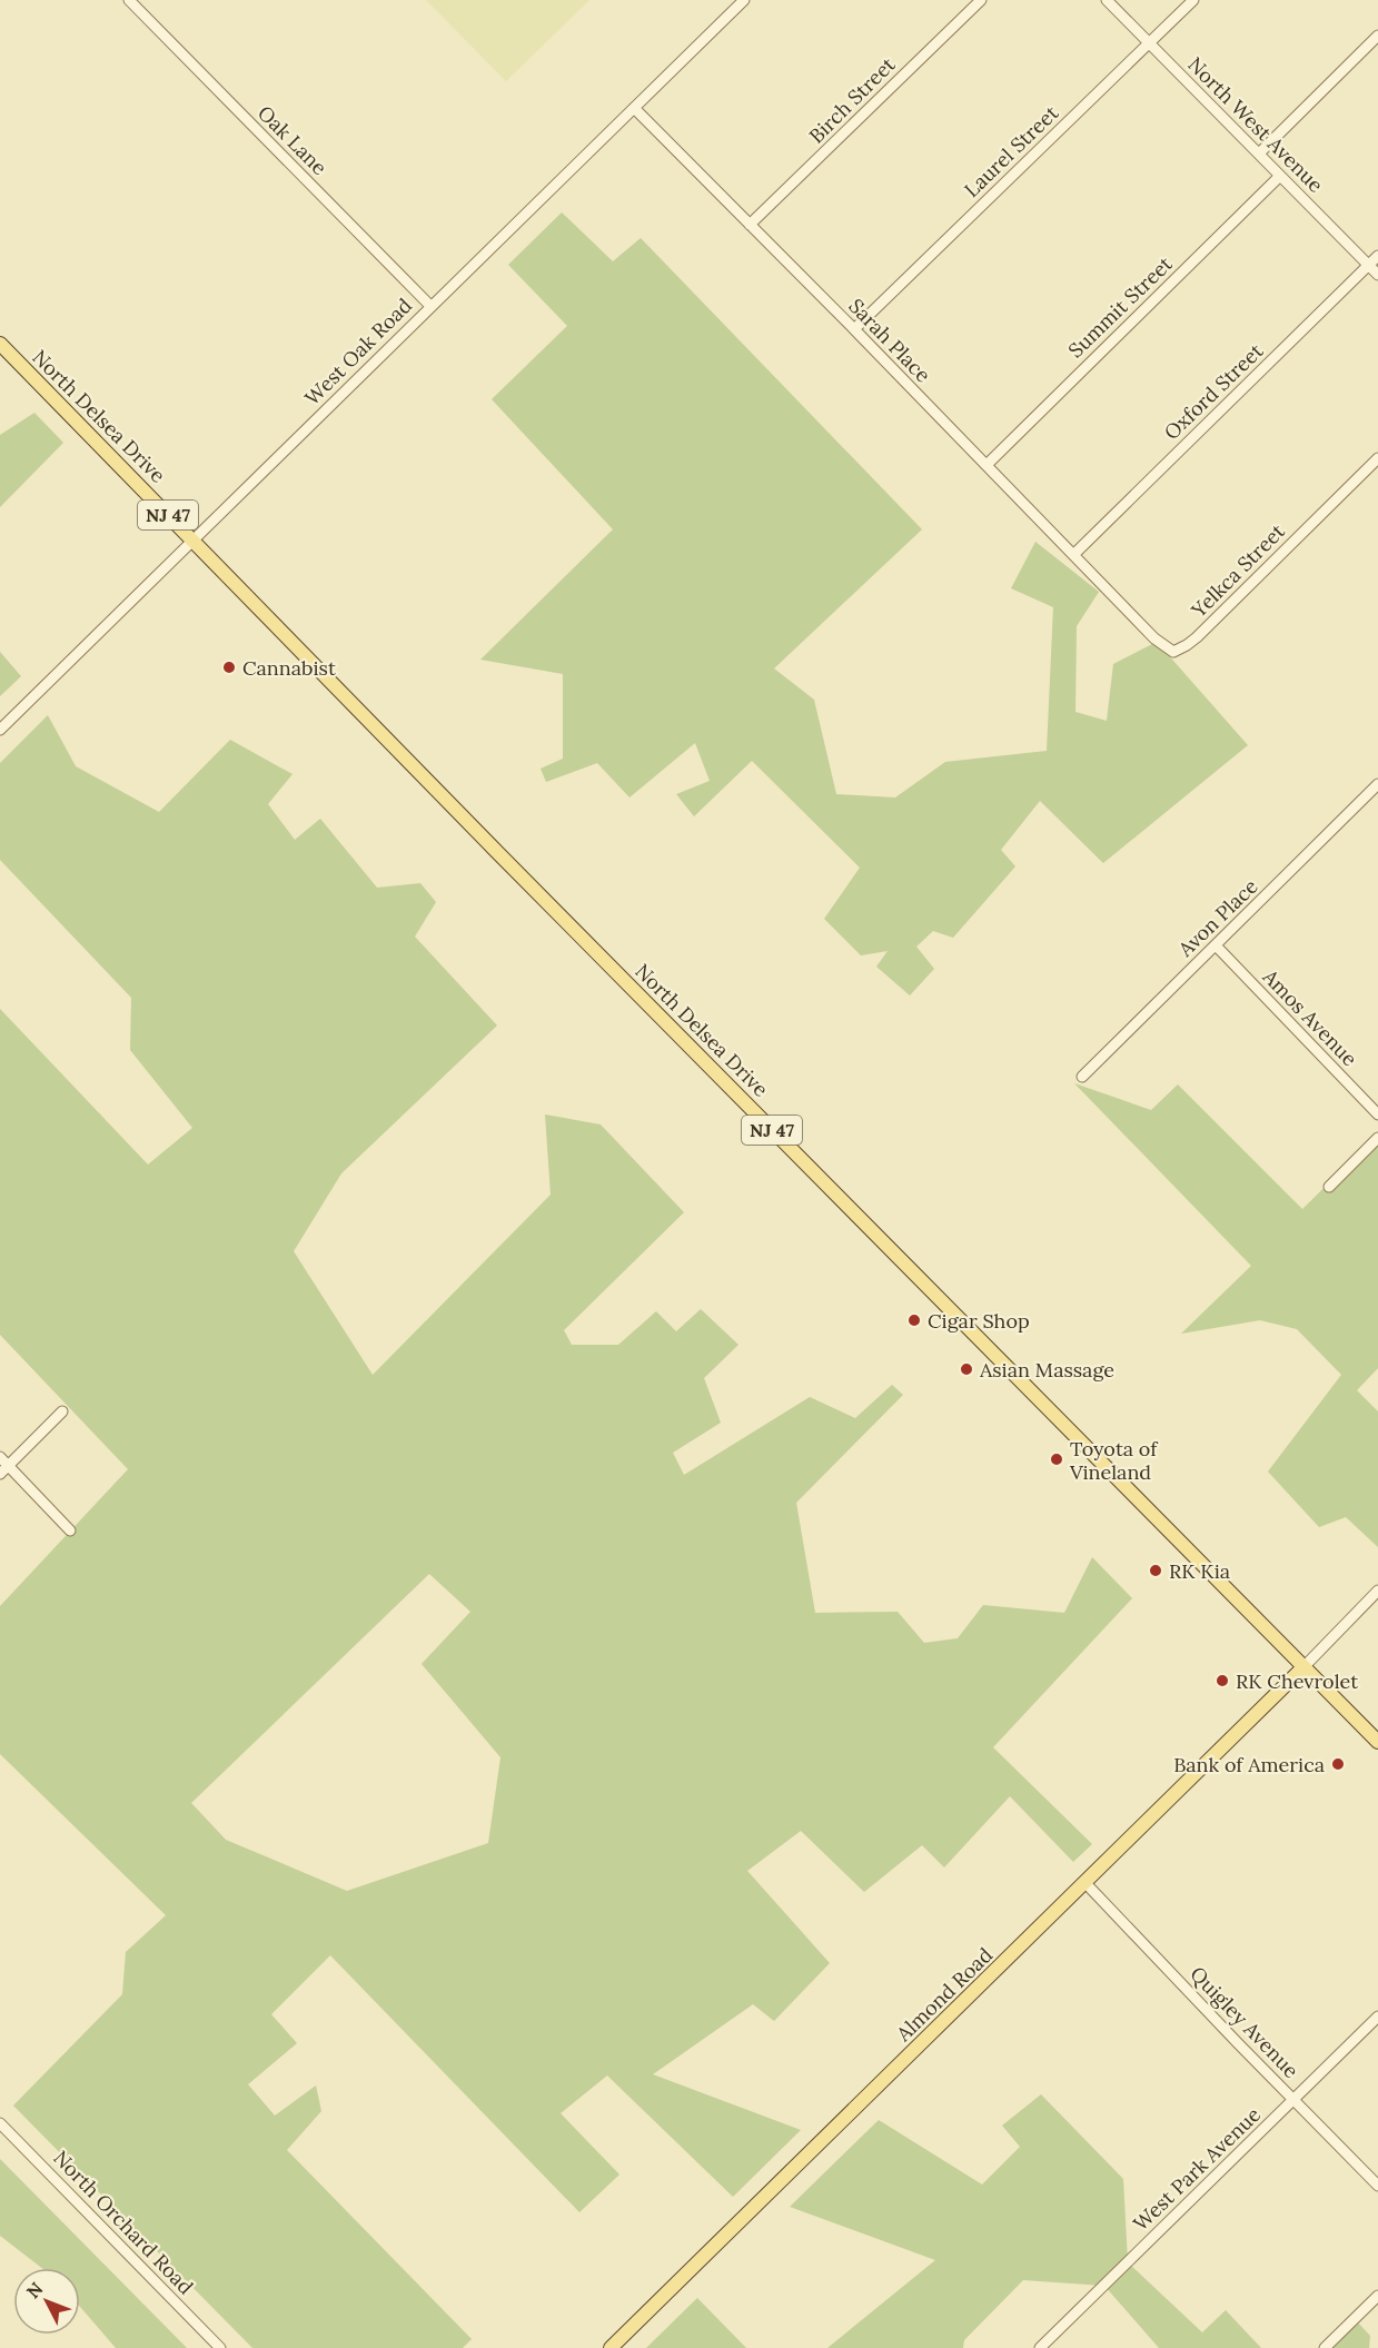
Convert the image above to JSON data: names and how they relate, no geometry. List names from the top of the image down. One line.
{"streets":{"main road":["North Delsea Drive","NJ 47","Almond Road"],"street":["Birch Street","North West Avenue","Oak Lane","Laurel Street","Summit Street","Sarah Place","West Oak Road","Oxford Street","Yelkca Street","Avon Place","Amos Avenue","Quigley Avenue","West Park Avenue","North Orchard Road"]},"crossings":[["Birch Street","Sarah Place"],["North West Avenue","Laurel Street"],["North West Avenue","Summit Street"],["North West Avenue","Oxford Street"],["Oak Lane","West Oak Road"],["Laurel Street","Sarah Place"],["Summit Street","Sarah Place"],["Sarah Place","West Oak Road"],["Sarah Place","Oxford Street"],["Sarah Place","Yelkca Street"],["West Oak Road","North Delsea Drive"],["North Delsea Drive","Almond Road"],["Avon Place","Amos Avenue"],["Almond Road","Quigley Avenue"],["Quigley Avenue","West Park Avenue"]],"places":["Cannabist","Cigar Shop","Asian Massage","Toyota of Vineland","RK Kia","RK Chevrolet","Bank of America"],"north":"top left"}
